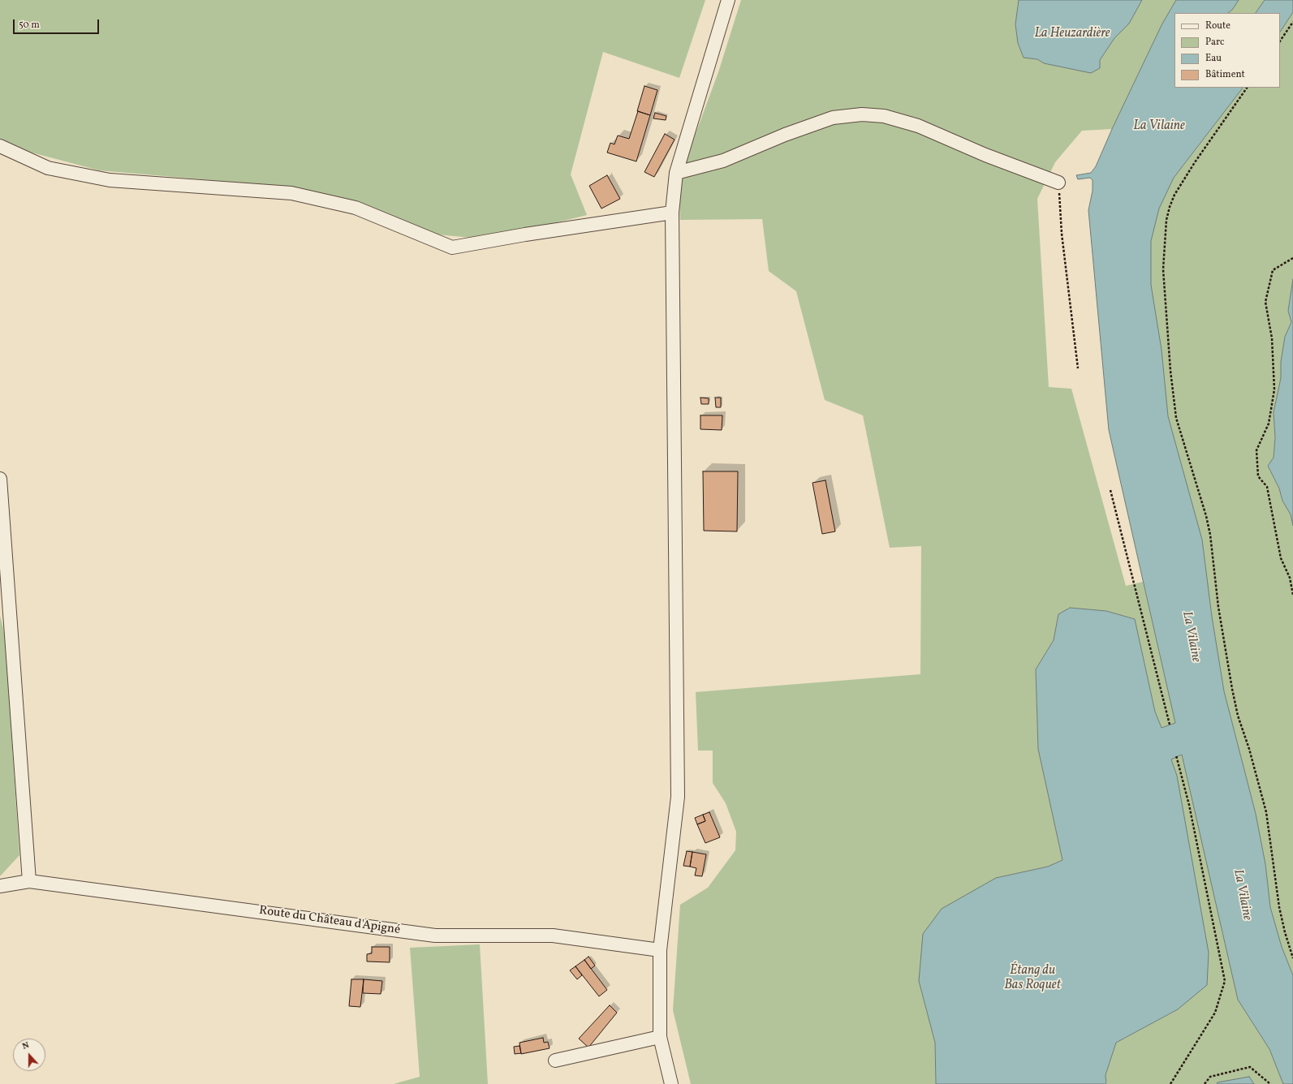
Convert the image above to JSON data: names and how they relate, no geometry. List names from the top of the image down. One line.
{"streets":{"street":["Route du Château d'Apigné"]},"water":["La Heuzardière","La Vilaine","Étang du Bas Roquet"],"legend":["Route","Parc","Eau","Bâtiment"],"scale_bar":"50 m","north":"top"}
